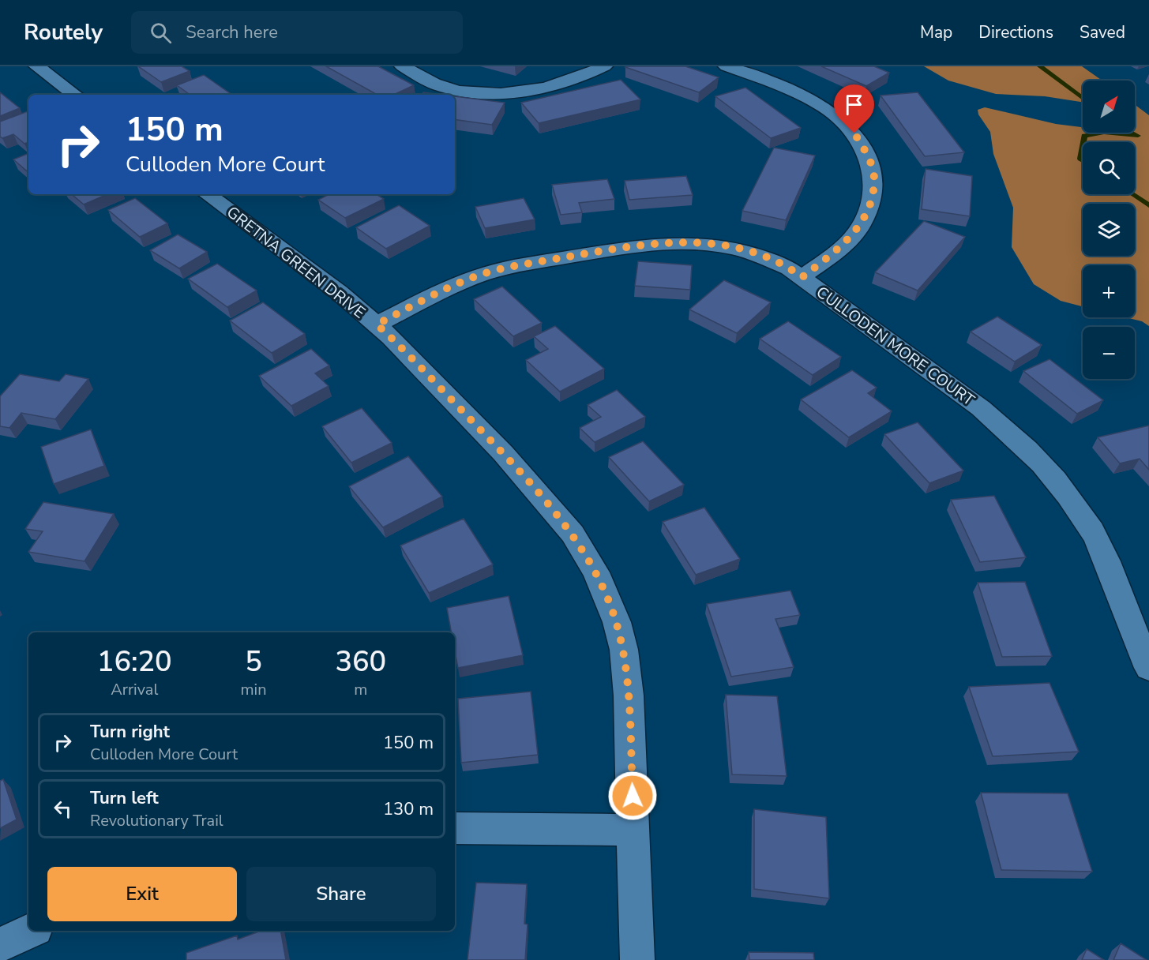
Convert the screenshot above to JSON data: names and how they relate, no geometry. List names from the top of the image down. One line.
{"streets":{"street":["GRETNA GREEN DRIVE","CULLODEN MORE COURT"]},"crossings":[["GRETNA GREEN DRIVE","CULLODEN MORE COURT"]],"north":"top right","page":{"header":"Routely","search":"Search here","nav":["Map","Directions","Saved"],"map_buttons":["+","−"],"turn":["150 m","Culloden More Court"],"eta":["16:20","Arrival","5","min","360","m"],"list":[{"name":"Turn right","note":"Culloden More Court","value":"150 m"},{"name":"Turn left","note":"Revolutionary Trail","value":"130 m"}],"buttons":["Exit","Share"]}}
